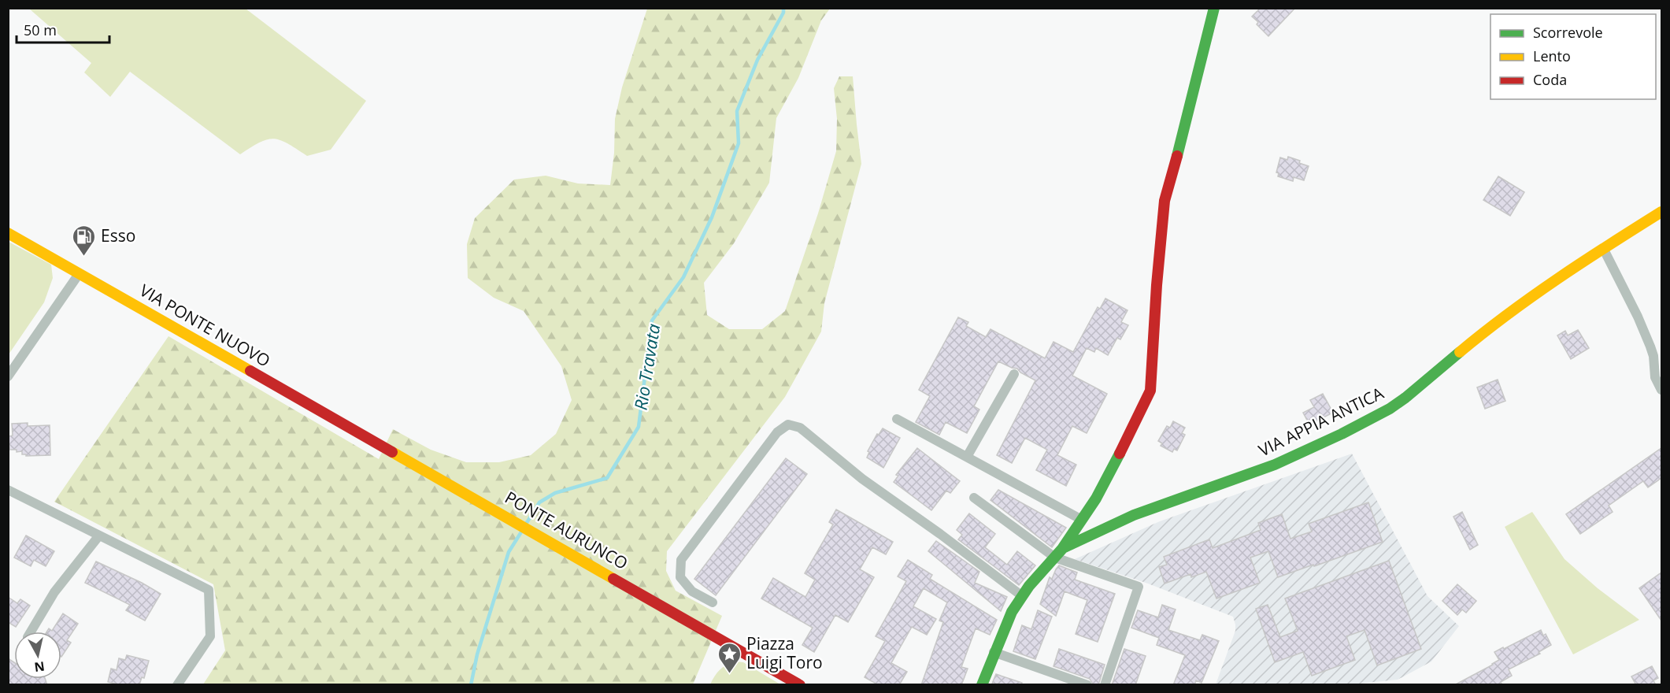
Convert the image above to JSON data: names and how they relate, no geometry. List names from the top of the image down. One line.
{"streets":{"street":["VIA PONTE NUOVO","VIA APPIA ANTICA","PONTE AURUNCO"]},"crossings":[["VIA PONTE NUOVO","PONTE AURUNCO"]],"water":["Rio Travata"],"places":{"fuel station":["Esso"],"place":["Piazza Luigi Toro"]},"legend":["Scorrevole","Lento","Coda"],"scale_bar":"50 m","north":"bottom"}
